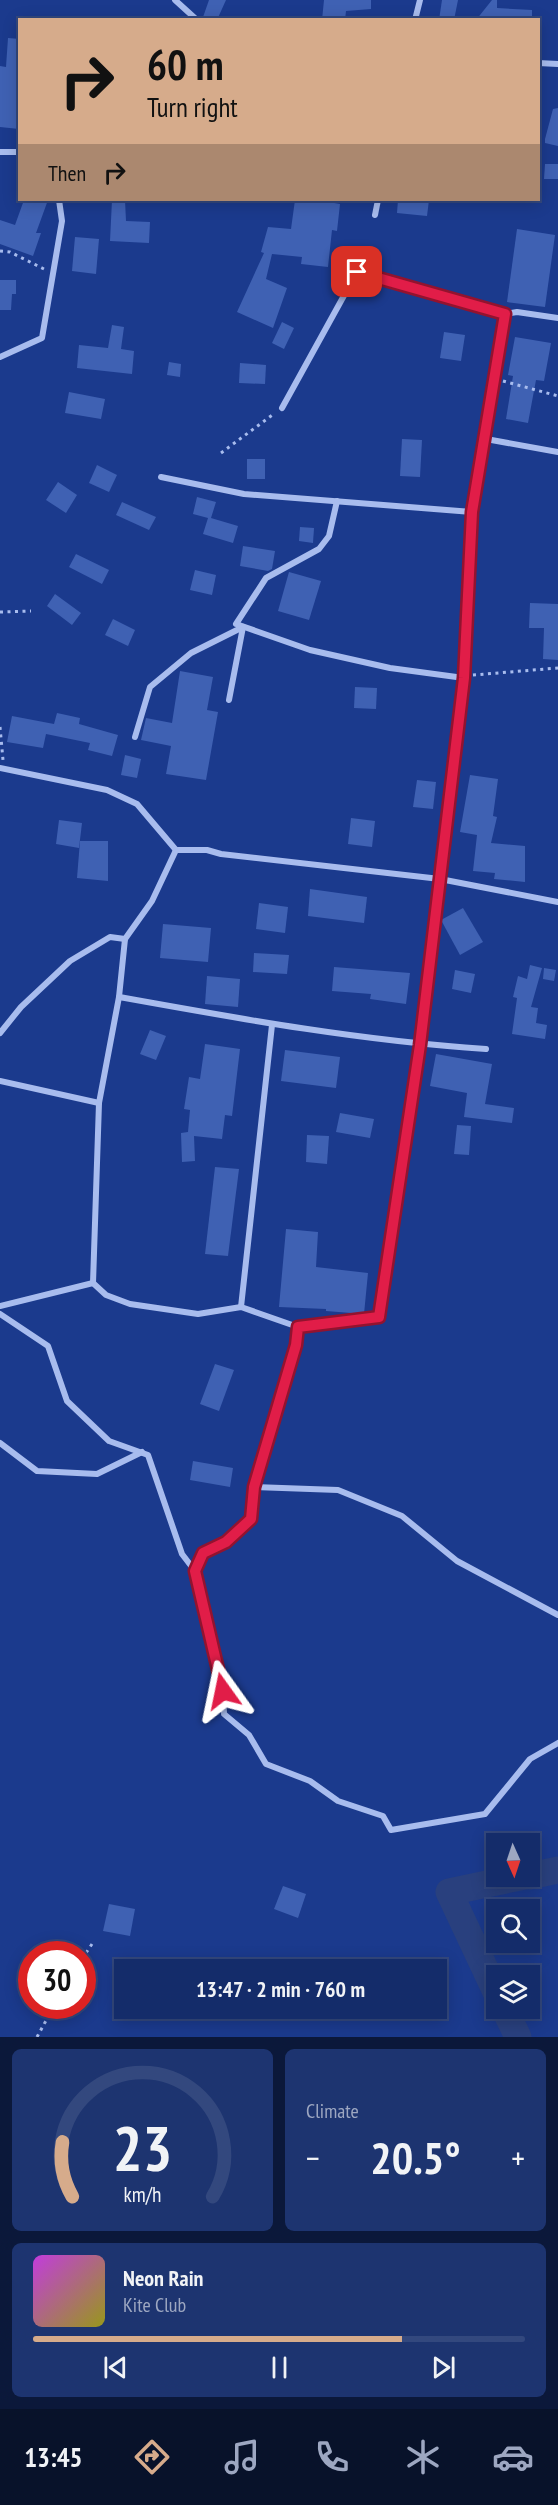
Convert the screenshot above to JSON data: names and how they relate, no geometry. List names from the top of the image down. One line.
{"north":"bottom","page":{"turn":["60 m","Turn right"],"then":"Then","limit":"30","trip":"13:47 · 2 min · 760 m","tile":"Climate","heat":["−","20.5°","+"],"song":["Neon Rain","Kite Club"],"tabs":"13:45","gauge":["23","km/h"]}}
